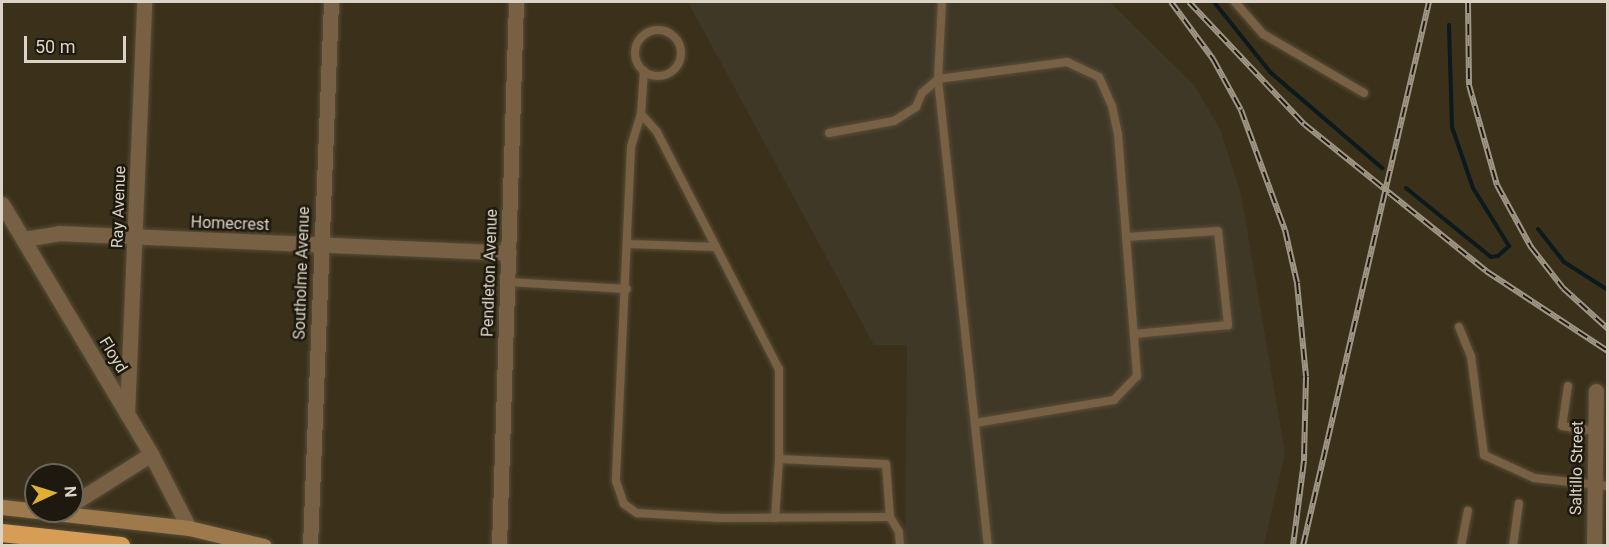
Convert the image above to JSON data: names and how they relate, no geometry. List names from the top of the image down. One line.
{"streets":{"street":["Ray Avenue","Homecrest","Southolme Avenue","Pendleton Avenue","Floyd","Saltillo Street"]},"crossings":[["Ray Avenue","Homecrest"],["Ray Avenue","Floyd"],["Homecrest","Southolme Avenue"],["Homecrest","Pendleton Avenue"],["Homecrest","Floyd"]],"scale_bar":"50 m","north":"right"}
